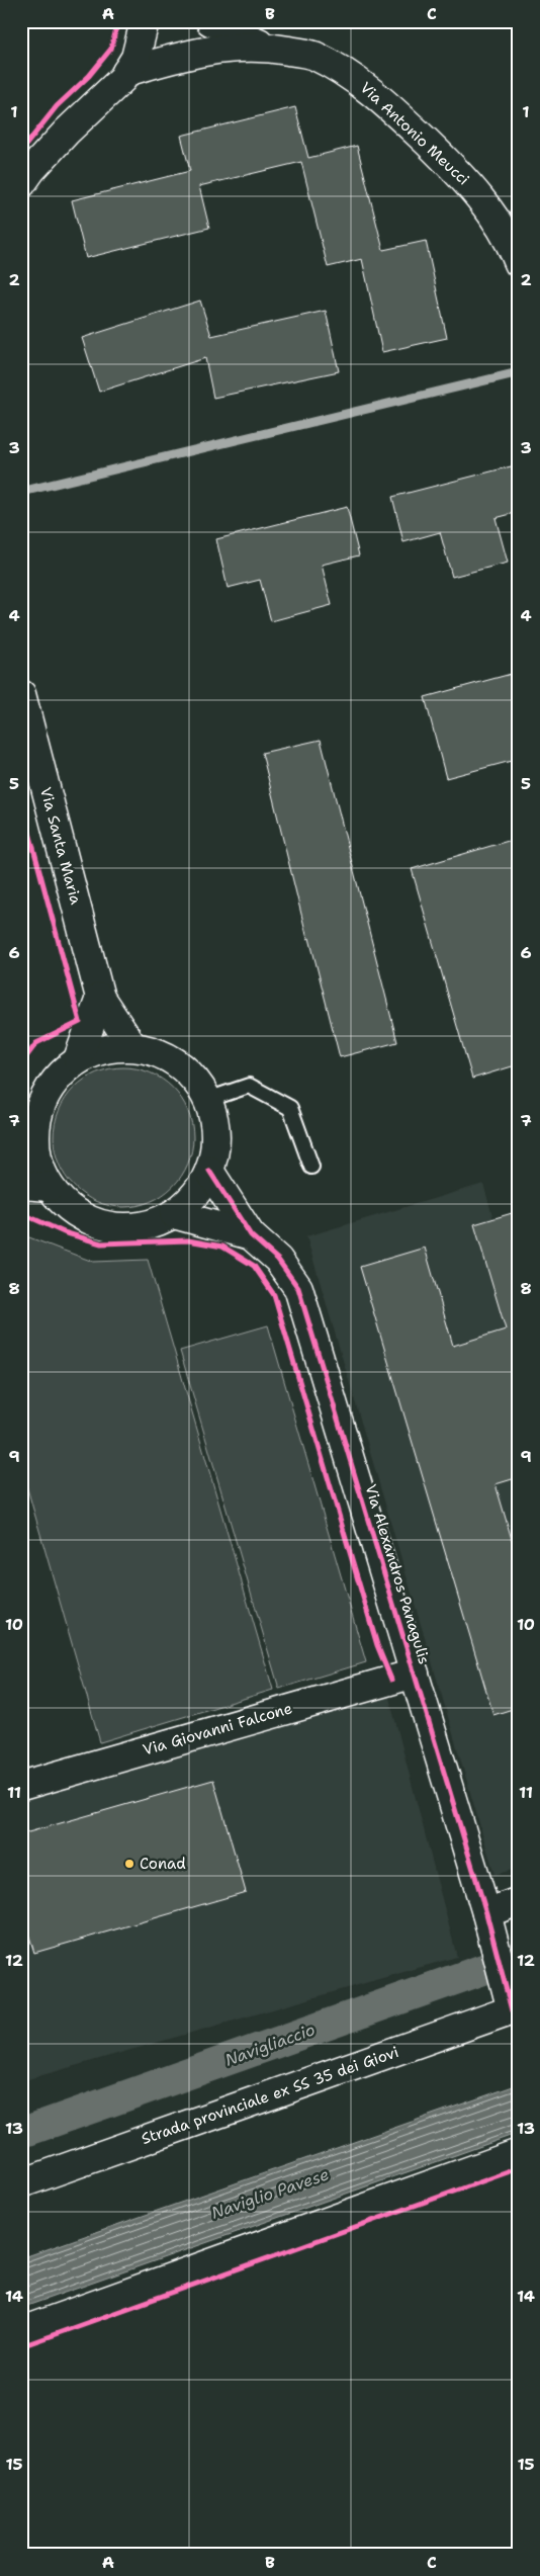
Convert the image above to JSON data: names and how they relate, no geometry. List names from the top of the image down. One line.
{"streets":{"street":["Via Antonio Meucci","Via Santa Maria","Via Alexandros Panagulis","Via Giovanni Falcone","Strada provinciale ex SS 35 dei Giovi"]},"crossings":[["Via Alexandros Panagulis","Via Giovanni Falcone"],["Via Alexandros Panagulis","Strada provinciale ex SS 35 dei Giovi"]],"water":["Navigliaccio","Naviglio Pavese"],"places":["Conad"],"grid":{"columns":["A","B","C"],"rows":["1","2","3","4","5","6","7","8","9","10","11","12","13","14","15"]}}
